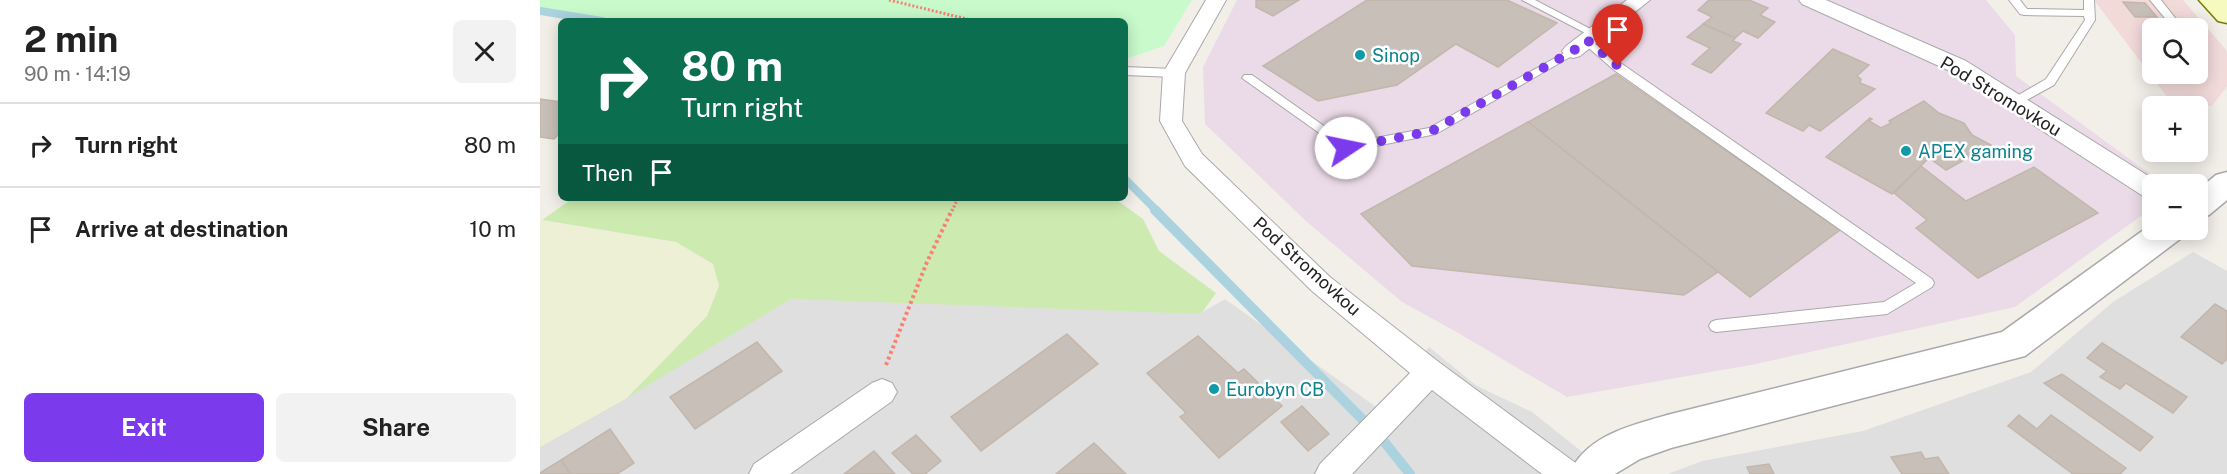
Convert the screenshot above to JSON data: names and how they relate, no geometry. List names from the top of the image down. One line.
{"streets":{"street":["Pod Stromovkou"]},"places":["Sinop","APEX gaming","Eurobyn CB"],"page":{"heading":["2 min","90 m · 14:19"],"map_buttons":["+","−"],"turn":["80 m","Turn right"],"list":[{"name":"Turn right","value":"80 m"},{"name":"Arrive at destination","value":"10 m"}],"then":"Then","buttons":["Exit","Share"]}}
